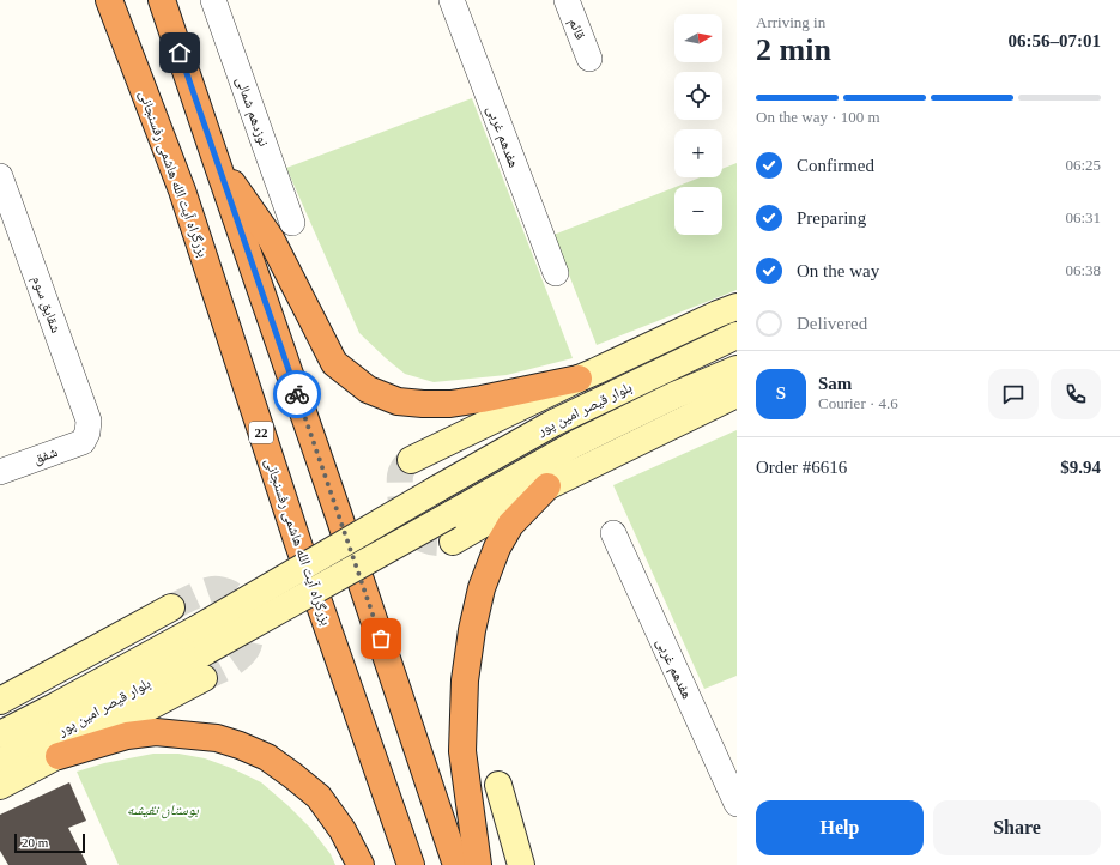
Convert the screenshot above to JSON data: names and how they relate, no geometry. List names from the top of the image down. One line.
{"streets":{"highway":["بزرگراه آیت الله هاشمی رفسنجانی","22"],"main road":["بلوار قیصر امین پور"],"street":["قائم","نوزدهم شمالی","هفدهم غربی","شقایق سوم","شفق"]},"crossings":[["شقایق سوم","شفق"]],"parks":["بوستان نقیشه"],"scale_bar":"20 m","north":"right","page":{"heading":["2 min","Arriving in","06:56–07:01"],"panel":["Sam","Courier · 4.6","Order #6616","$9.94"],"map_buttons":["+","−"],"bar":"On the way · 100 m","list":[["Confirmed","06:25"],["Preparing","06:31"],["On the way","06:38"],"Delivered"],"round":"S","buttons":["Help","Share"],"scale":"20 m"}}
